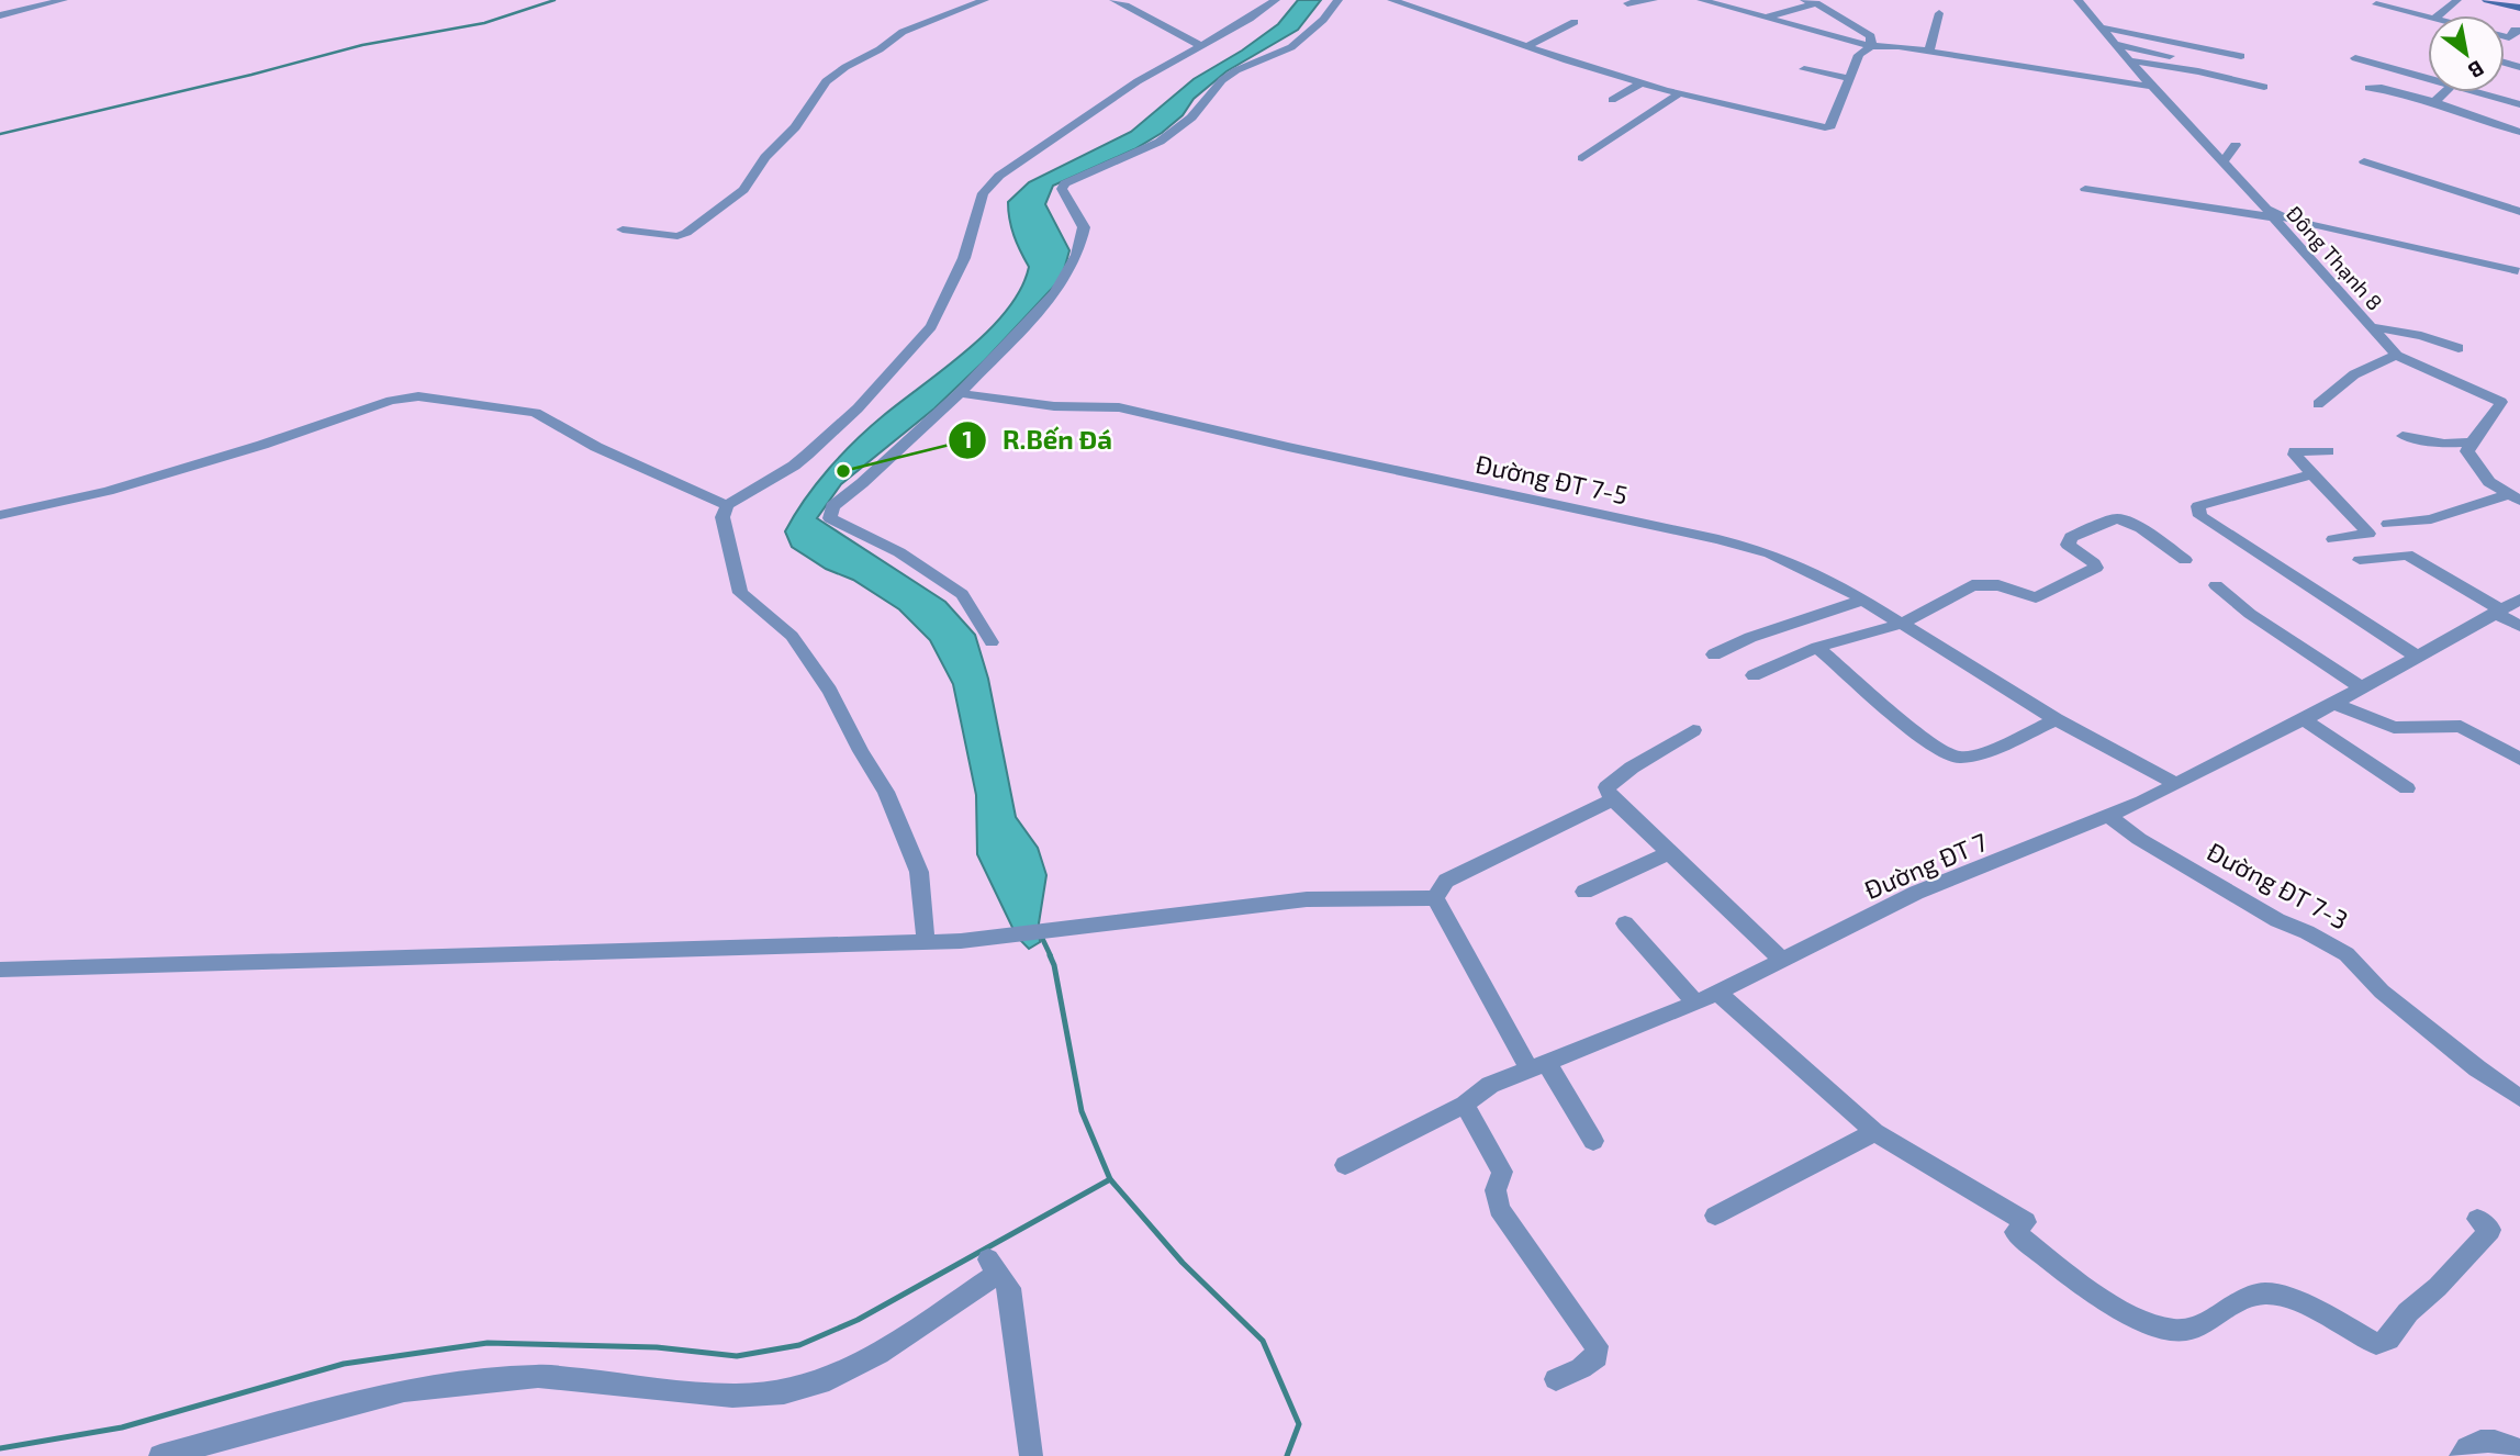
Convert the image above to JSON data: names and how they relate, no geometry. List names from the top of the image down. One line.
{"streets":{"street":["Đông Thạnh 8","Đường ĐT 7-5","Đường ĐT 7","Đường ĐT 7-3"]},"crossings":[["Đường ĐT 7-5","Đường ĐT 7"],["Đường ĐT 7","Đường ĐT 7-3"]],"places":["R.Bến Đá"],"north":"bottom right"}
